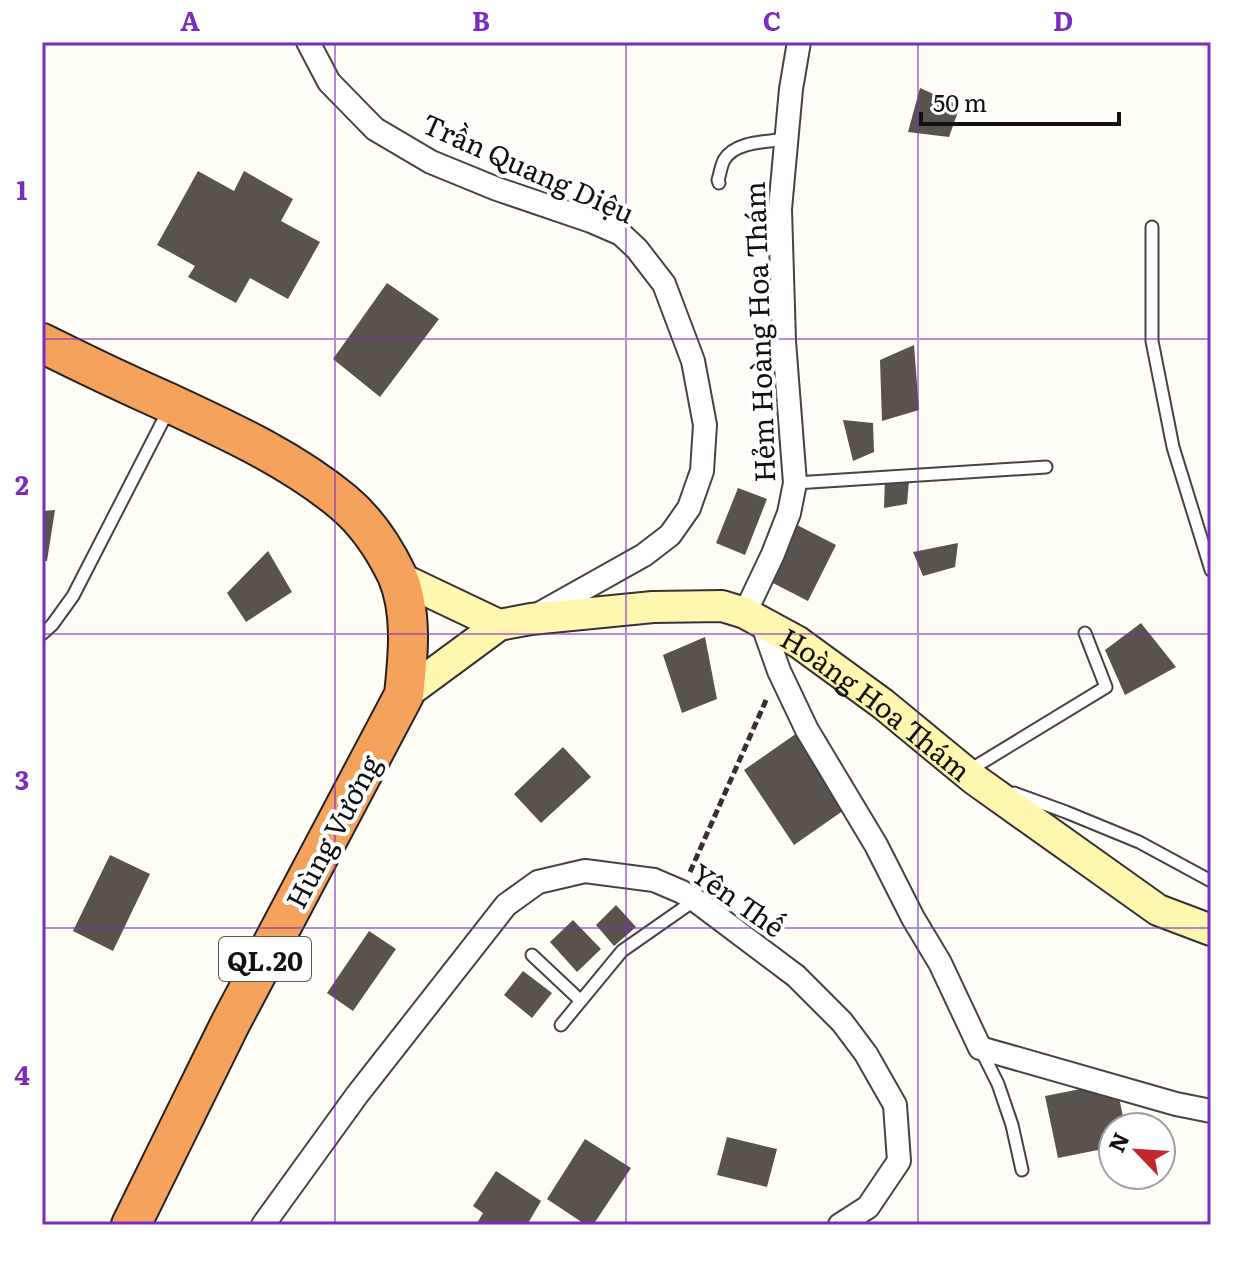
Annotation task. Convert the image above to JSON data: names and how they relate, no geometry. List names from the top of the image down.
{
  "streets": {
    "highway": ["Hùng Vương", "QL.20"],
    "street": [
      "Trần Quang Diệu",
      "Hẻm Hoàng Hoa Thám",
      "Hoàng Hoa Thám",
      "Yên Thế"
    ]
  },
  "crossings": [
    ["Trần Quang Diệu", "Hoàng Hoa Thám"],
    ["Hẻm Hoàng Hoa Thám", "Hoàng Hoa Thám"]
  ],
  "scale_bar": "50 m",
  "north": "top left",
  "grid": {
    "columns": [
      "A",
      "B",
      "C",
      "D"
    ],
    "rows": [
      "1",
      "2",
      "3",
      "4"
    ]
  }
}
